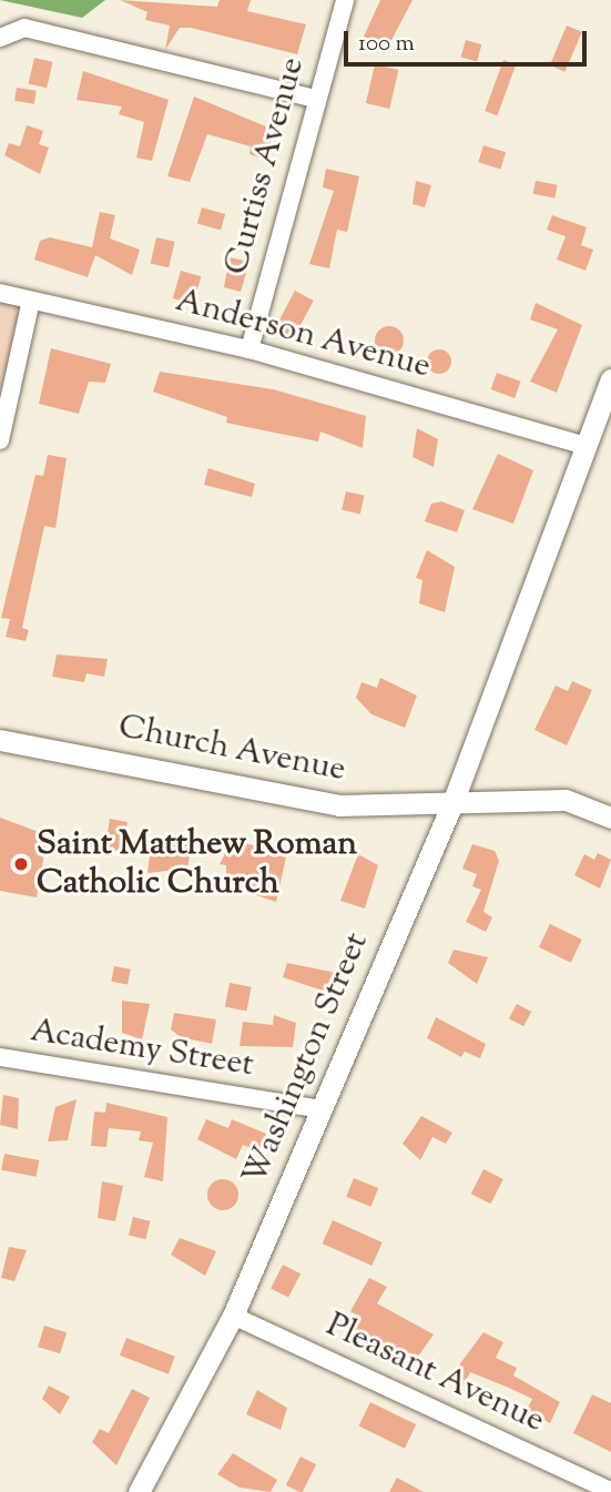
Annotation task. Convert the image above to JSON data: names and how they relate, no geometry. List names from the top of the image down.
{
  "streets": {
    "main road": ["Church Avenue", "Washington Street"],
    "street": [
      "Curtiss Avenue",
      "Anderson Avenue",
      "Academy Street",
      "Pleasant Avenue"
    ]
  },
  "crossings": [
    ["Curtiss Avenue", "Anderson Avenue"],
    ["Anderson Avenue", "Washington Street"],
    ["Church Avenue", "Washington Street"],
    ["Academy Street", "Washington Street"],
    ["Washington Street", "Pleasant Avenue"]
  ],
  "places": ["Saint Matthew Roman Catholic Church"],
  "scale_bar": "100 m"
}
